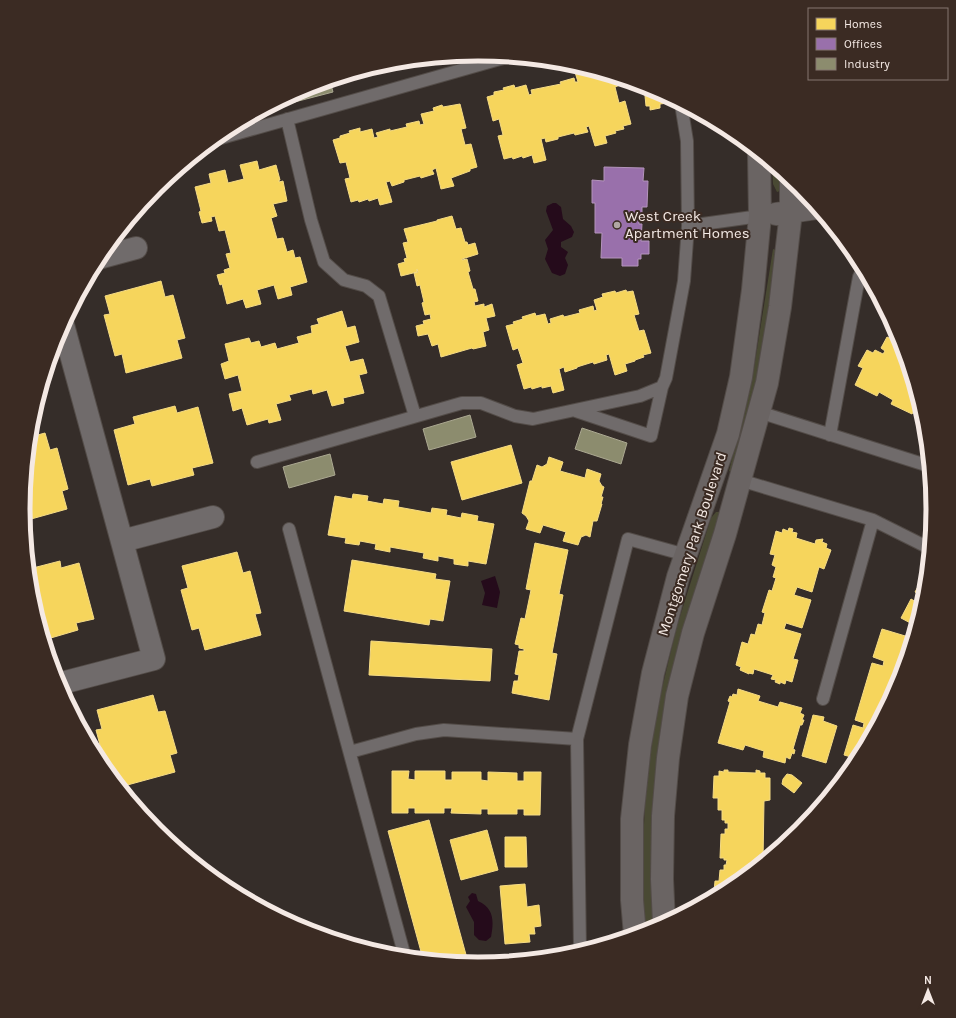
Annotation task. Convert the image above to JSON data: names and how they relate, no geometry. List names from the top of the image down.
{
  "streets": {
    "street": ["Montgomery Park Boulevard"]
  },
  "places": ["West Creek Apartment Homes"],
  "legend": ["Homes", "Offices", "Industry"],
  "north": "top"
}
